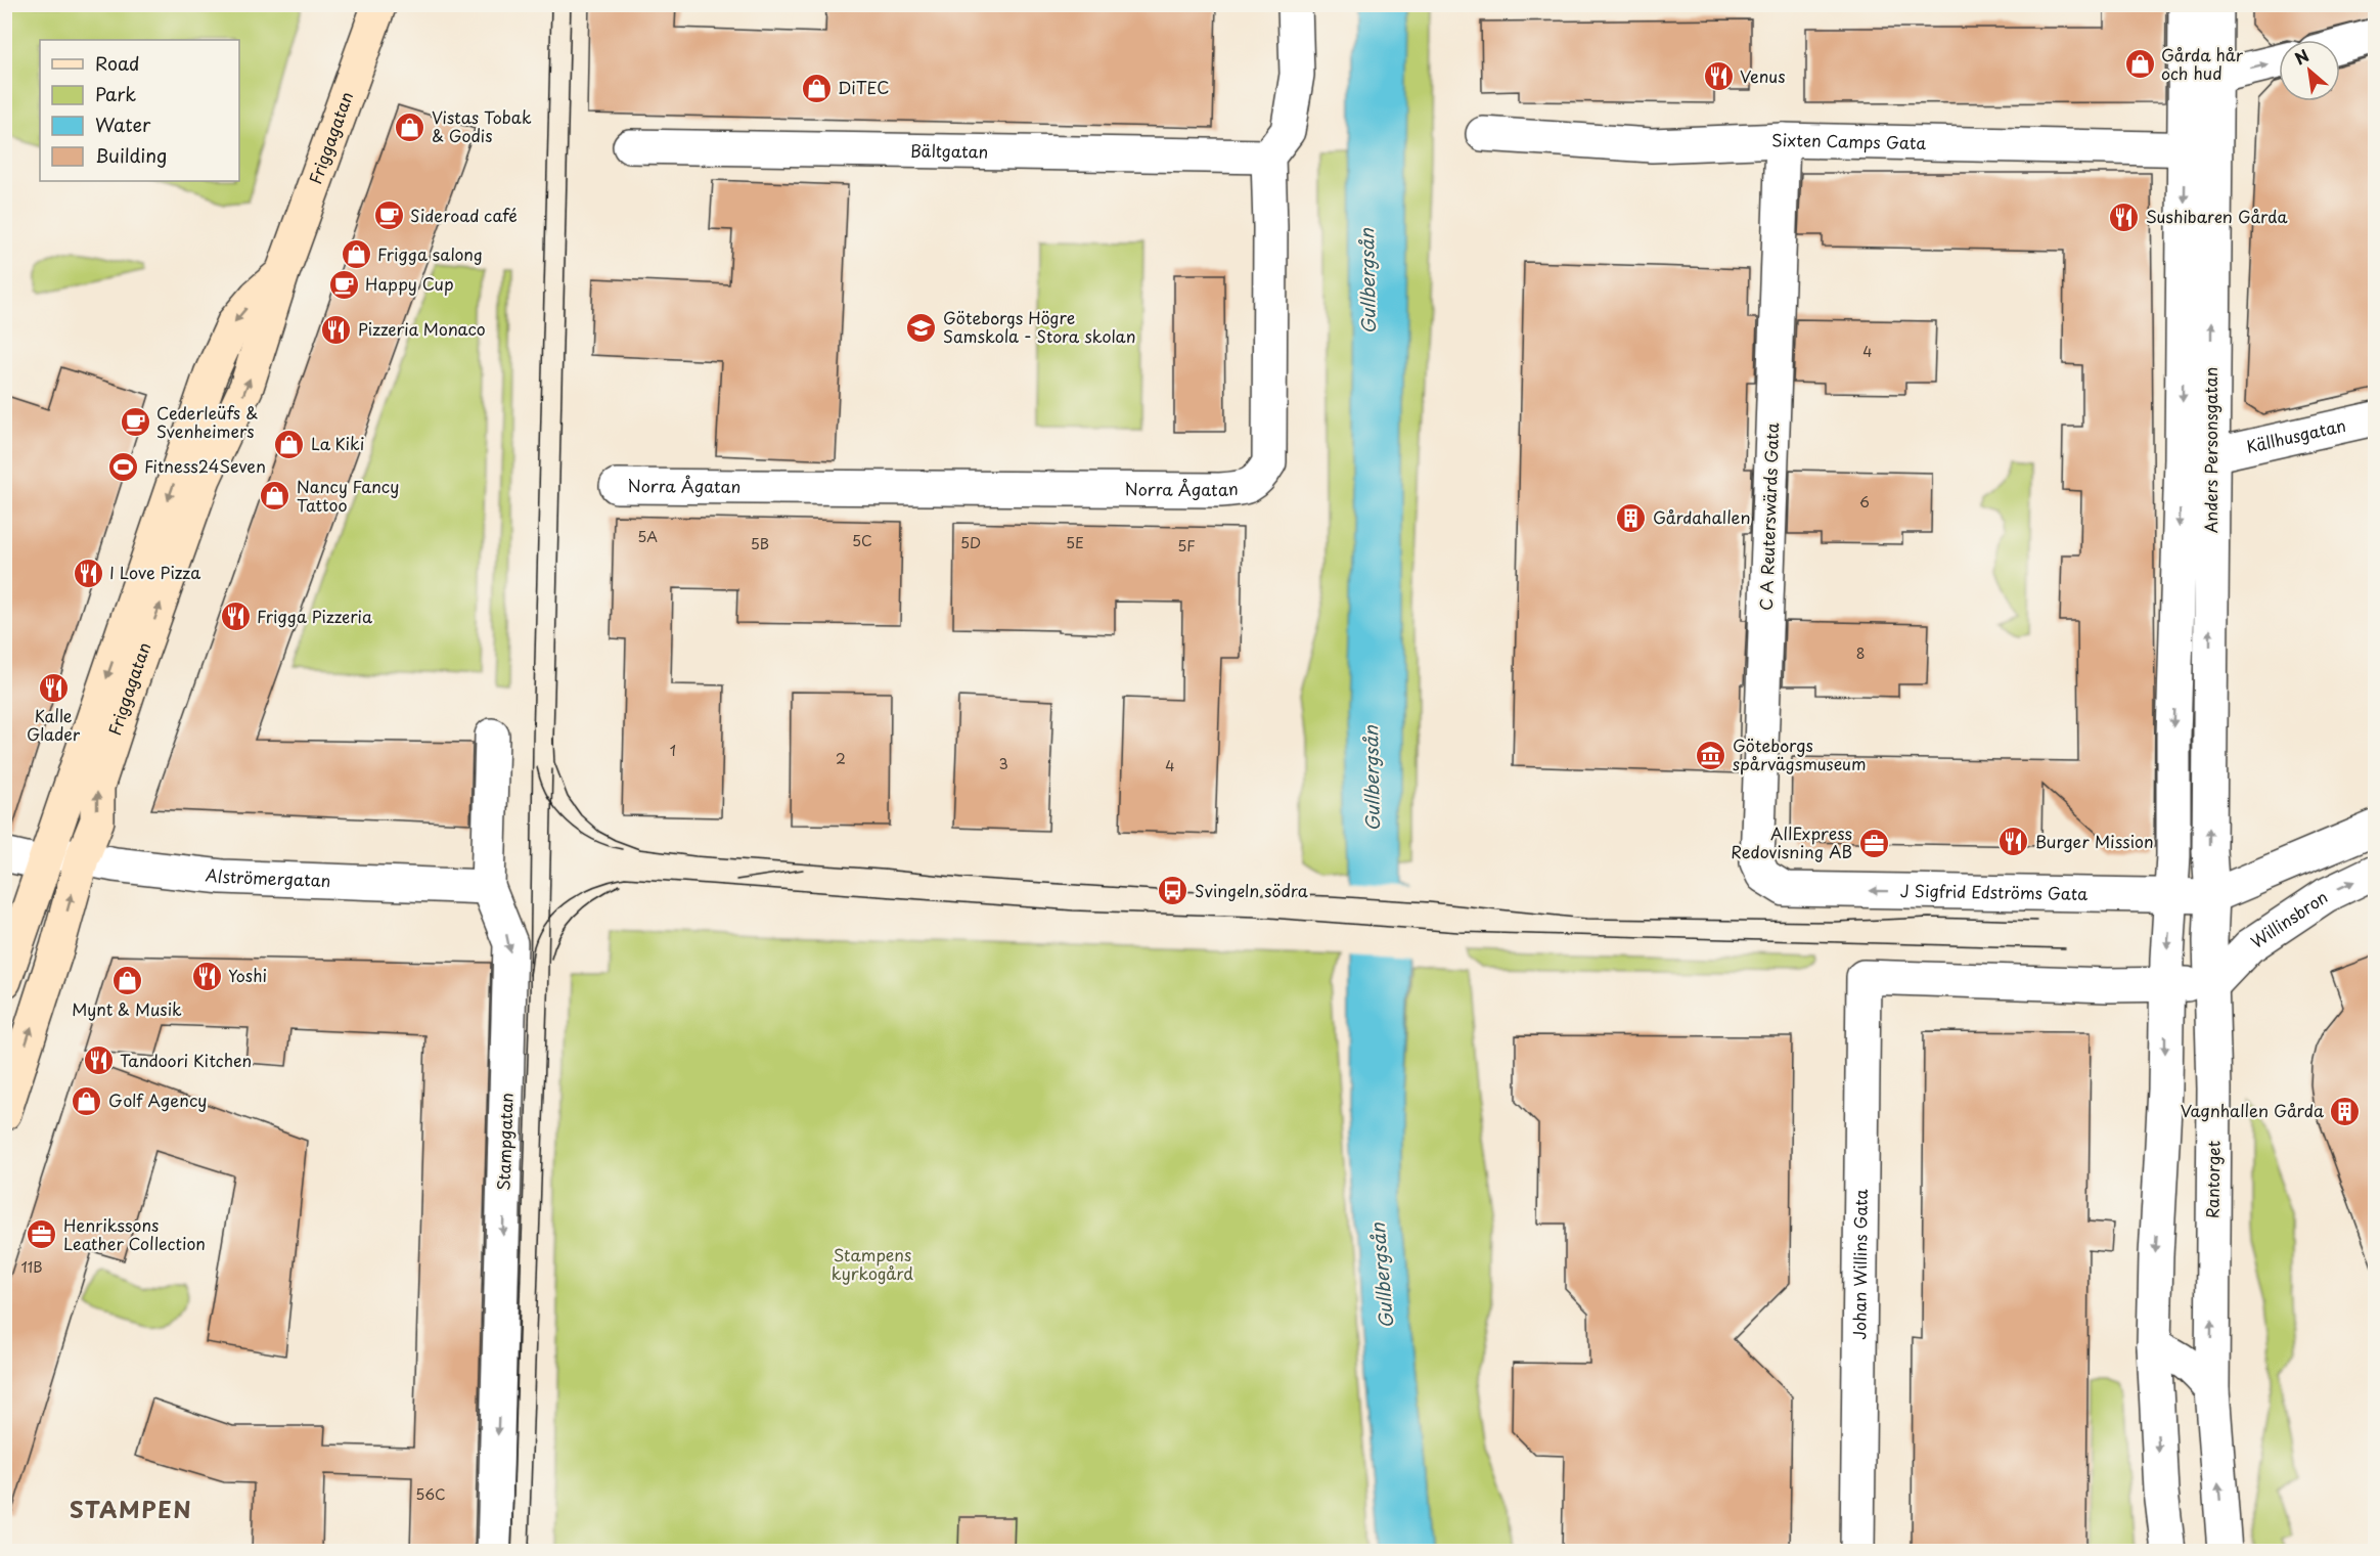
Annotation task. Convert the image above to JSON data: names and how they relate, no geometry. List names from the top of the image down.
{
  "streets": {
    "main road": ["Friggagatan"],
    "street": [
      "Sixten Camps Gata",
      "Bältgatan",
      "Källhusgatan",
      "Anders Personsgatan",
      "Norra Ågatan",
      "C A Reuterswärds Gata",
      "Alströmergatan",
      "J Sigfrid Edströms Gata",
      "Willinsbron",
      "Stampgatan",
      "Rantorget",
      "Johan Willins Gata"
    ]
  },
  "crossings": [
    ["Friggagatan", "Alströmergatan"],
    ["Sixten Camps Gata", "Anders Personsgatan"],
    ["Sixten Camps Gata", "C A Reuterswärds Gata"],
    ["Bältgatan", "Norra Ågatan"],
    ["Källhusgatan", "Anders Personsgatan"],
    ["Anders Personsgatan", "J Sigfrid Edströms Gata"],
    ["Anders Personsgatan", "Rantorget"],
    ["C A Reuterswärds Gata", "J Sigfrid Edströms Gata"],
    ["Alströmergatan", "Stampgatan"],
    ["J Sigfrid Edströms Gata", "Rantorget"],
    ["Willinsbron", "Rantorget"]
  ],
  "one_way": ["J Sigfrid Edströms Gata", "Stampgatan"],
  "districts": ["STAMPEN"],
  "water": ["Gullbergsån"],
  "parks": ["Stampens kyrkogård"],
  "places": {
    "shop": [
      "Gårda hår och hud",
      "DiTEC",
      "Vistas Tobak & Godis",
      "Frigga salong",
      "La Kiki",
      "Nancy Fancy Tattoo",
      "Mynt & Musik",
      "Golf Agency"
    ],
    "restaurant": [
      "Venus",
      "Sushibaren Gårda",
      "Pizzeria Monaco",
      "I Love Pizza",
      "Frigga Pizzeria",
      "Kalle Glader",
      "Burger Mission",
      "Yoshi",
      "Tandoori Kitchen"
    ],
    "cafe": ["Sideroad café", "Happy Cup", "Cederleüfs & Svenheimers"],
    "school or university": ["Göteborgs Högre Samskola - Stora skolan"],
    "sports": ["Fitness24Seven"],
    "building": ["Gårdahallen", "Vagnhallen Gårda"],
    "museum": ["Göteborgs spårvägsmuseum"],
    "office": ["AllExpress Redovisning AB", "Henrikssons Leather Collection"],
    "bus stop": ["Svingeln södra"]
  },
  "house_numbers": [
    "4",
    "6",
    "5A",
    "5C",
    "5D",
    "5E",
    "5B",
    "5F",
    "8",
    "1",
    "2",
    "3",
    "4",
    "11B",
    "56C"
  ],
  "legend": [
    "Road",
    "Park",
    "Water",
    "Building"
  ],
  "north": "top left"
}
